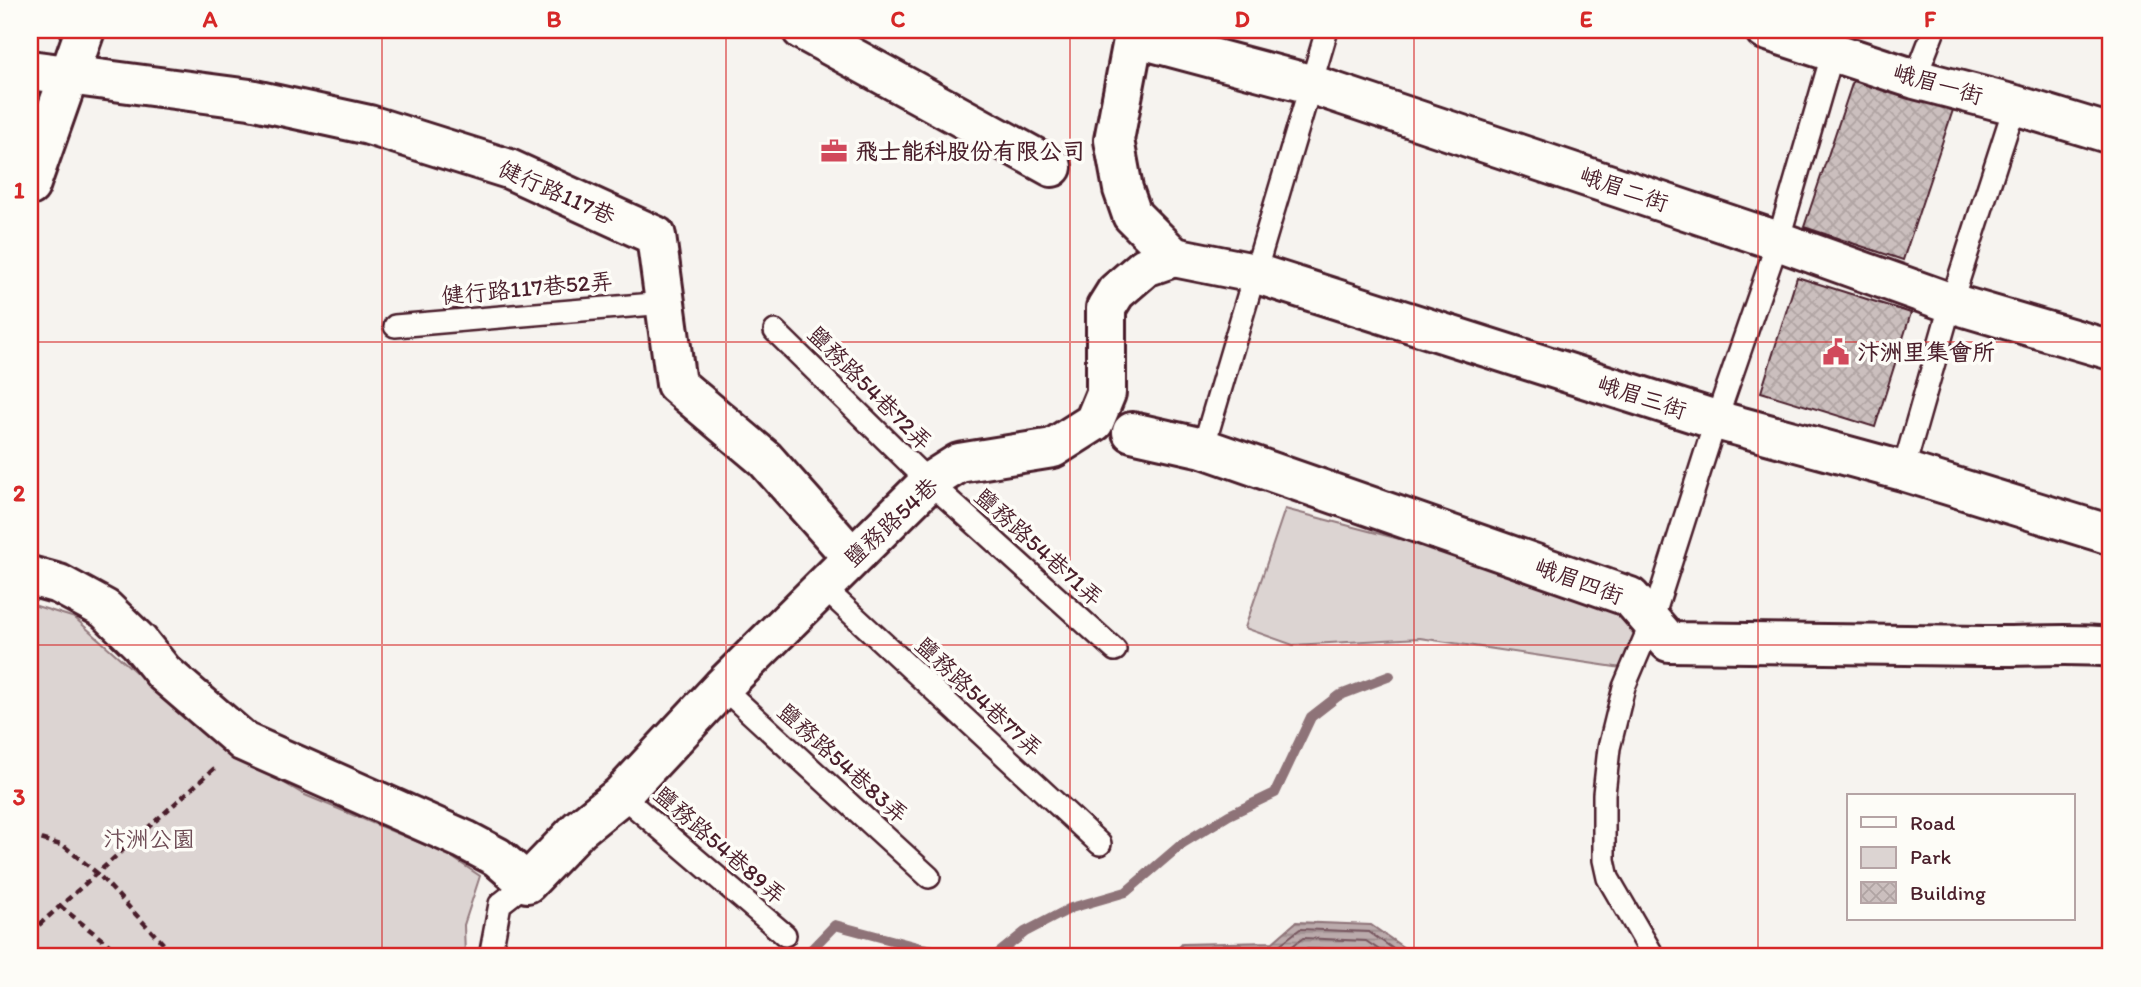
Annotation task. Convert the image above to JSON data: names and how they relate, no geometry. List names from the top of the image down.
{
  "streets": {
    "street": [
      "峨眉一街",
      "峨眉二街",
      "健行路117巷",
      "峨眉三街",
      "鹽務路54巷",
      "峨眉四街"
    ],
    "lane": [
      "健行路117巷52弄",
      "鹽務路54巷72弄",
      "鹽務路54巷71弄",
      "鹽務路54巷77弄",
      "鹽務路54巷83弄",
      "鹽務路54巷89弄"
    ]
  },
  "crossings": [
    ["健行路117巷", "健行路117巷52弄"],
    ["健行路117巷", "鹽務路54巷"],
    ["鹽務路54巷72弄", "鹽務路54巷"],
    ["鹽務路54巷72弄", "鹽務路54巷71弄"],
    ["峨眉三街", "鹽務路54巷"],
    ["鹽務路54巷", "鹽務路54巷71弄"],
    ["鹽務路54巷", "鹽務路54巷77弄"],
    ["鹽務路54巷", "鹽務路54巷83弄"],
    ["鹽務路54巷", "鹽務路54巷89弄"]
  ],
  "parks": ["汴洲公園"],
  "places": {
    "office": ["飛士能科股份有限公司"],
    "public building": ["汴洲里集會所"]
  },
  "legend": ["Road", "Park", "Building"],
  "grid": {
    "columns": [
      "A",
      "B",
      "C",
      "D",
      "E",
      "F"
    ],
    "rows": ["1", "2", "3"]
  }
}
